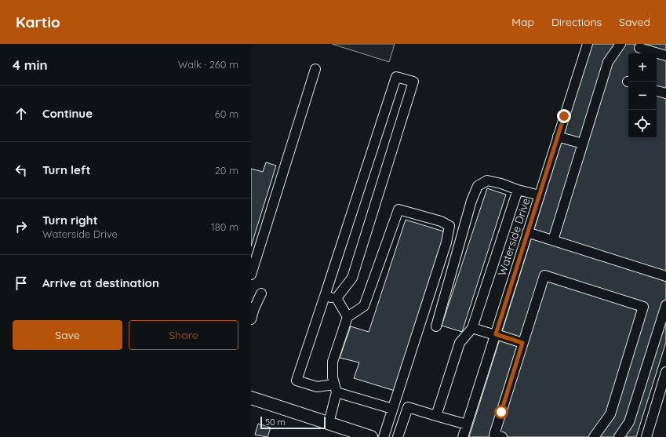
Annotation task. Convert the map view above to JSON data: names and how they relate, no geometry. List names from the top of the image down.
{
  "streets": {
    "street": ["Waterside Drive"]
  },
  "scale_bar": "50 m",
  "page": {
    "header": "Kartio",
    "nav": ["Map", "Directions", "Saved"],
    "heading": ["4 min", "Walk · 260 m"],
    "map_buttons": ["+", "−"],
    "list": [
      ["Continue", "60 m"],
      ["Turn left", "20 m"],
      ["Turn right", "Waterside Drive", "180 m"],
      "Arrive at destination"
    ],
    "buttons": ["Save", "Share"],
    "scale": "50 m"
  }
}
